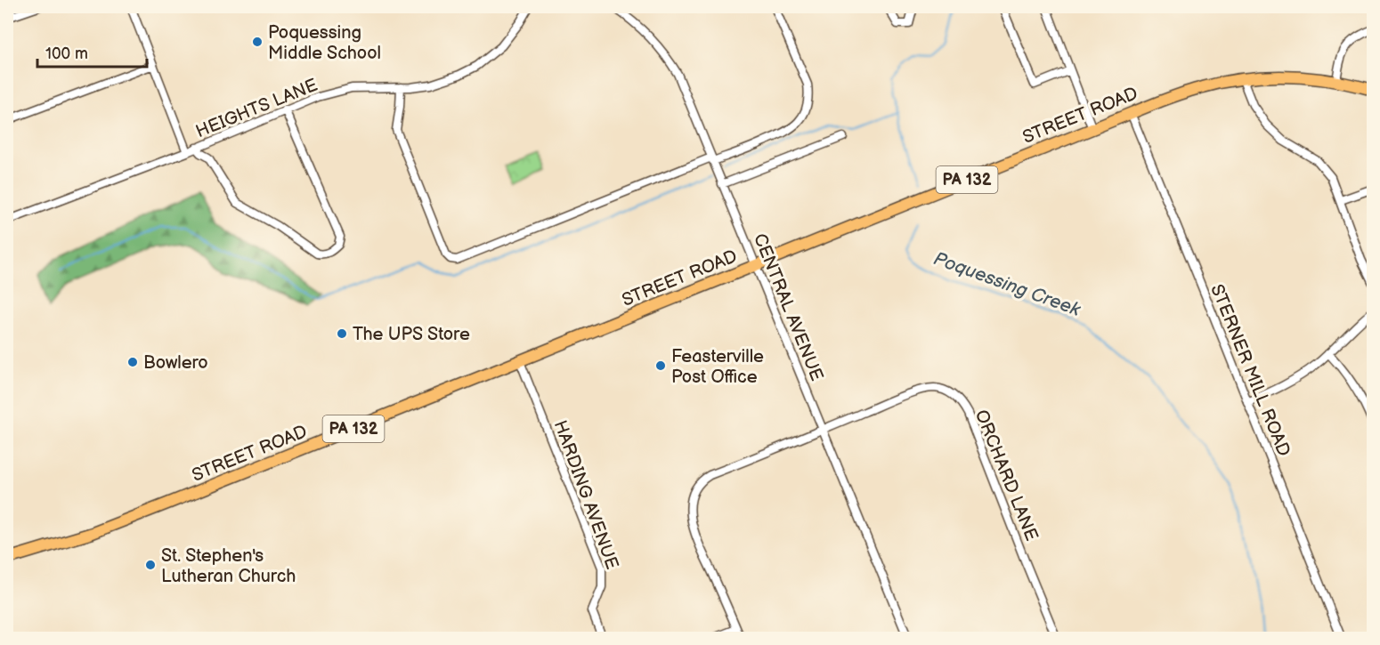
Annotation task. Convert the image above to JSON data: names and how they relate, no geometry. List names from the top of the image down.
{
  "streets": {
    "main road": ["STREET ROAD", "PA 132"],
    "street": [
      "HEIGHTS LANE",
      "CENTRAL AVENUE",
      "STERNER MILL ROAD",
      "ORCHARD LANE",
      "HARDING AVENUE"
    ]
  },
  "crossings": [
    ["STREET ROAD", "CENTRAL AVENUE"],
    ["STREET ROAD", "STERNER MILL ROAD"],
    ["STREET ROAD", "HARDING AVENUE"],
    ["CENTRAL AVENUE", "ORCHARD LANE"]
  ],
  "water": ["Poquessing Creek"],
  "places": [
    "Poquessing Middle School",
    "The UPS Store",
    "Bowlero",
    "Feasterville Post Office",
    "St. Stephen's Lutheran Church"
  ],
  "scale_bar": "100 m"
}
